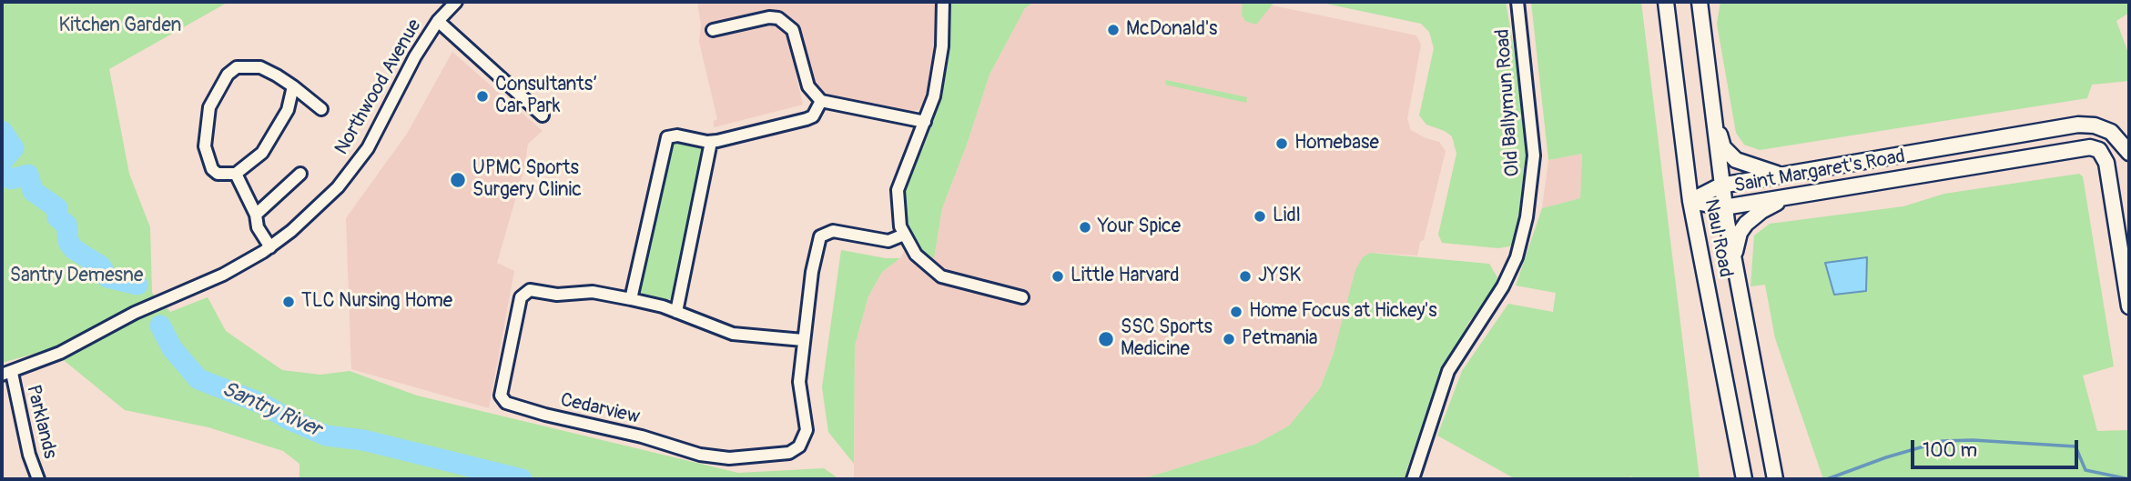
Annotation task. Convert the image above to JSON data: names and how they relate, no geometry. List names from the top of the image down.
{
  "streets": {
    "main road": ["Saint Margaret's Road", "Naul Road"],
    "street": [
      "Northwood Avenue",
      "Old Ballymun Road",
      "Cedarview",
      "Parklands"
    ]
  },
  "crossings": [
    ["Northwood Avenue", "Parklands"],
    ["Saint Margaret's Road", "Naul Road"]
  ],
  "water": ["Santry River"],
  "parks": ["Kitchen Garden", "Santry Demesne"],
  "places": [
    "McDonald's",
    "Consultants’ Car Park",
    "Homebase",
    "UPMC Sports Surgery Clinic",
    "Lidl",
    "Your Spice",
    "Little Harvard",
    "JYSK",
    "TLC Nursing Home",
    "Home Focus at Hickey's",
    "SSC Sports Medicine",
    "Petmania"
  ],
  "scale_bar": "100 m"
}
